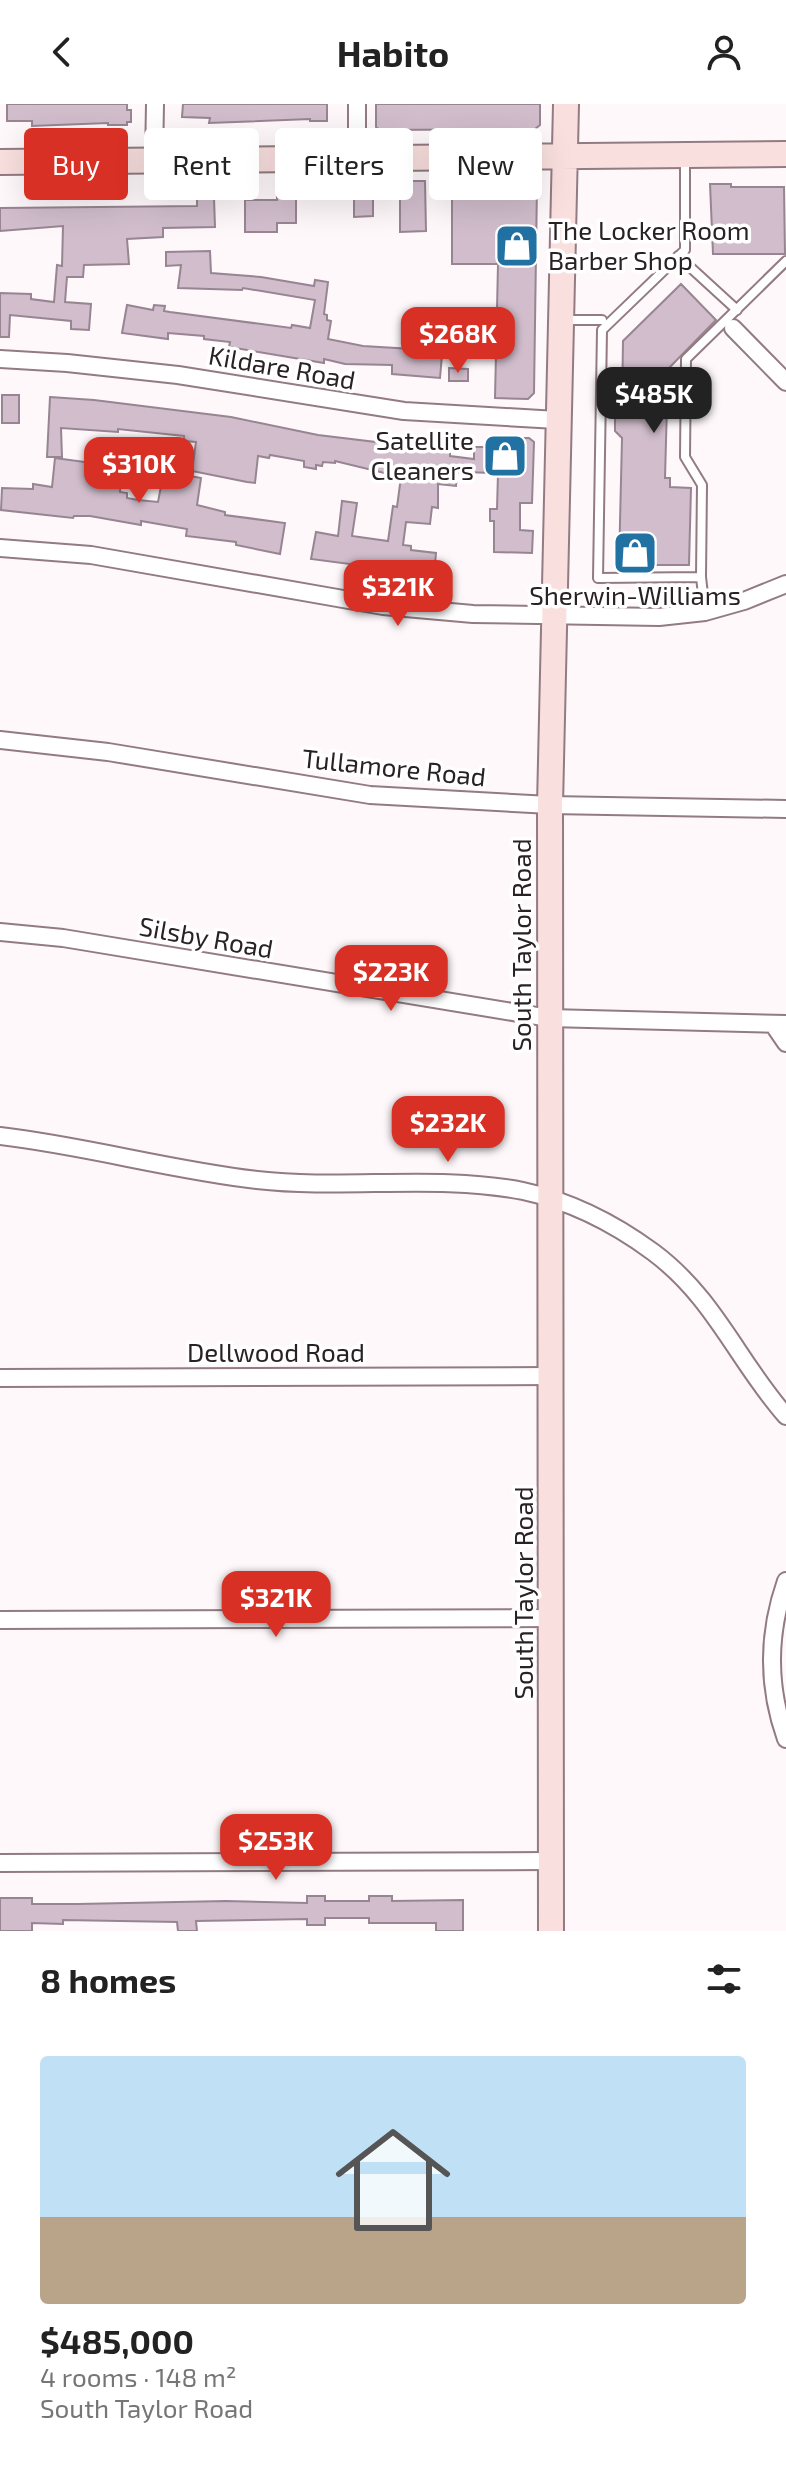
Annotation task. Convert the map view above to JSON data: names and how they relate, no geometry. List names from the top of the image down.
{
  "streets": {
    "main road": ["South Taylor Road"],
    "street": [
      "Kildare Road",
      "Tullamore Road",
      "Silsby Road",
      "Dellwood Road"
    ]
  },
  "crossings": [
    ["Kildare Road", "South Taylor Road"],
    ["Tullamore Road", "South Taylor Road"],
    ["Silsby Road", "South Taylor Road"],
    ["South Taylor Road", "Dellwood Road"]
  ],
  "places": {
    "shop": ["The Locker Room Barber Shop", "Satellite Cleaners", "Sherwin-Williams"]
  },
  "page": {
    "header": "Habito",
    "chip": [
      "Buy",
      "Rent",
      "Filters",
      "New"
    ],
    "price": [
      "$268K",
      "$485K",
      "$310K",
      "$321K",
      "$223K",
      "$232K",
      "$321K",
      "$253K"
    ],
    "heading": "8 homes",
    "list": [
      {
        "name": "$485,000",
        "note": "4 rooms · 148 m² · South Taylor Road"
      }
    ]
  }
}
